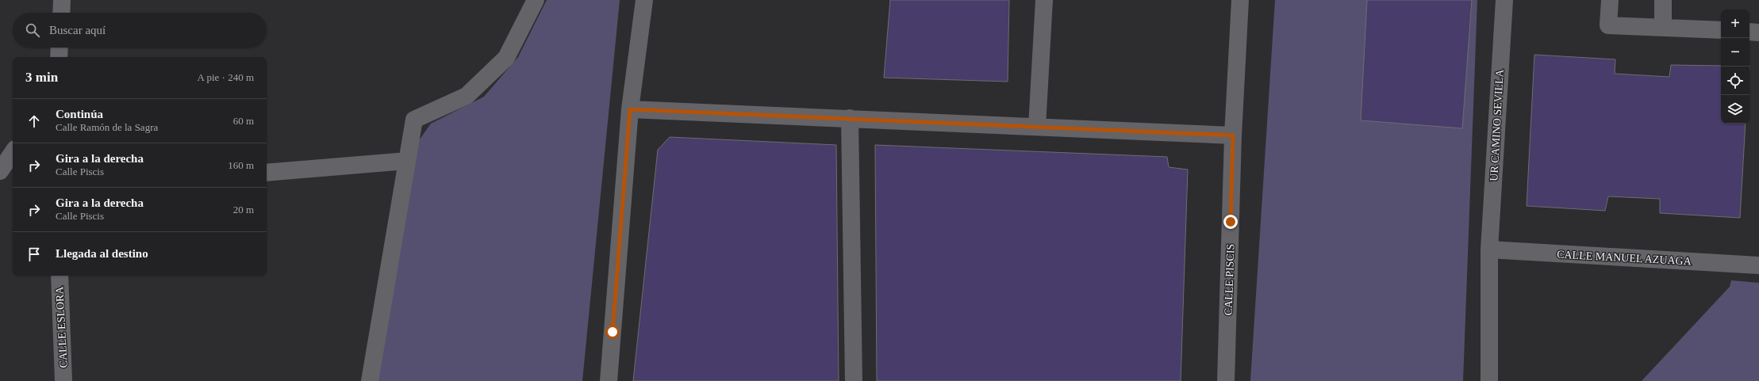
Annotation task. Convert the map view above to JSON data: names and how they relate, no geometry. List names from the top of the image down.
{
  "streets": {
    "street": [
      "UR CAMINO SEVILLA",
      "CALLE MANUEL AZUAGA",
      "CALLE PISCIS",
      "CALLE ESLORA"
    ]
  },
  "crossings": [
    ["UR CAMINO SEVILLA", "CALLE MANUEL AZUAGA"]
  ],
  "page": {
    "map_buttons": ["+", "−"],
    "search": "Buscar aquí",
    "heading": ["3 min", "A pie · 240 m"],
    "list": [
      ["Continúa", "Calle Ramón de la Sagra", "60 m"],
      ["Gira a la derecha", "Calle Piscis", "160 m"],
      ["Gira a la derecha", "Calle Piscis", "20 m"],
      "Llegada al destino"
    ]
  }
}
